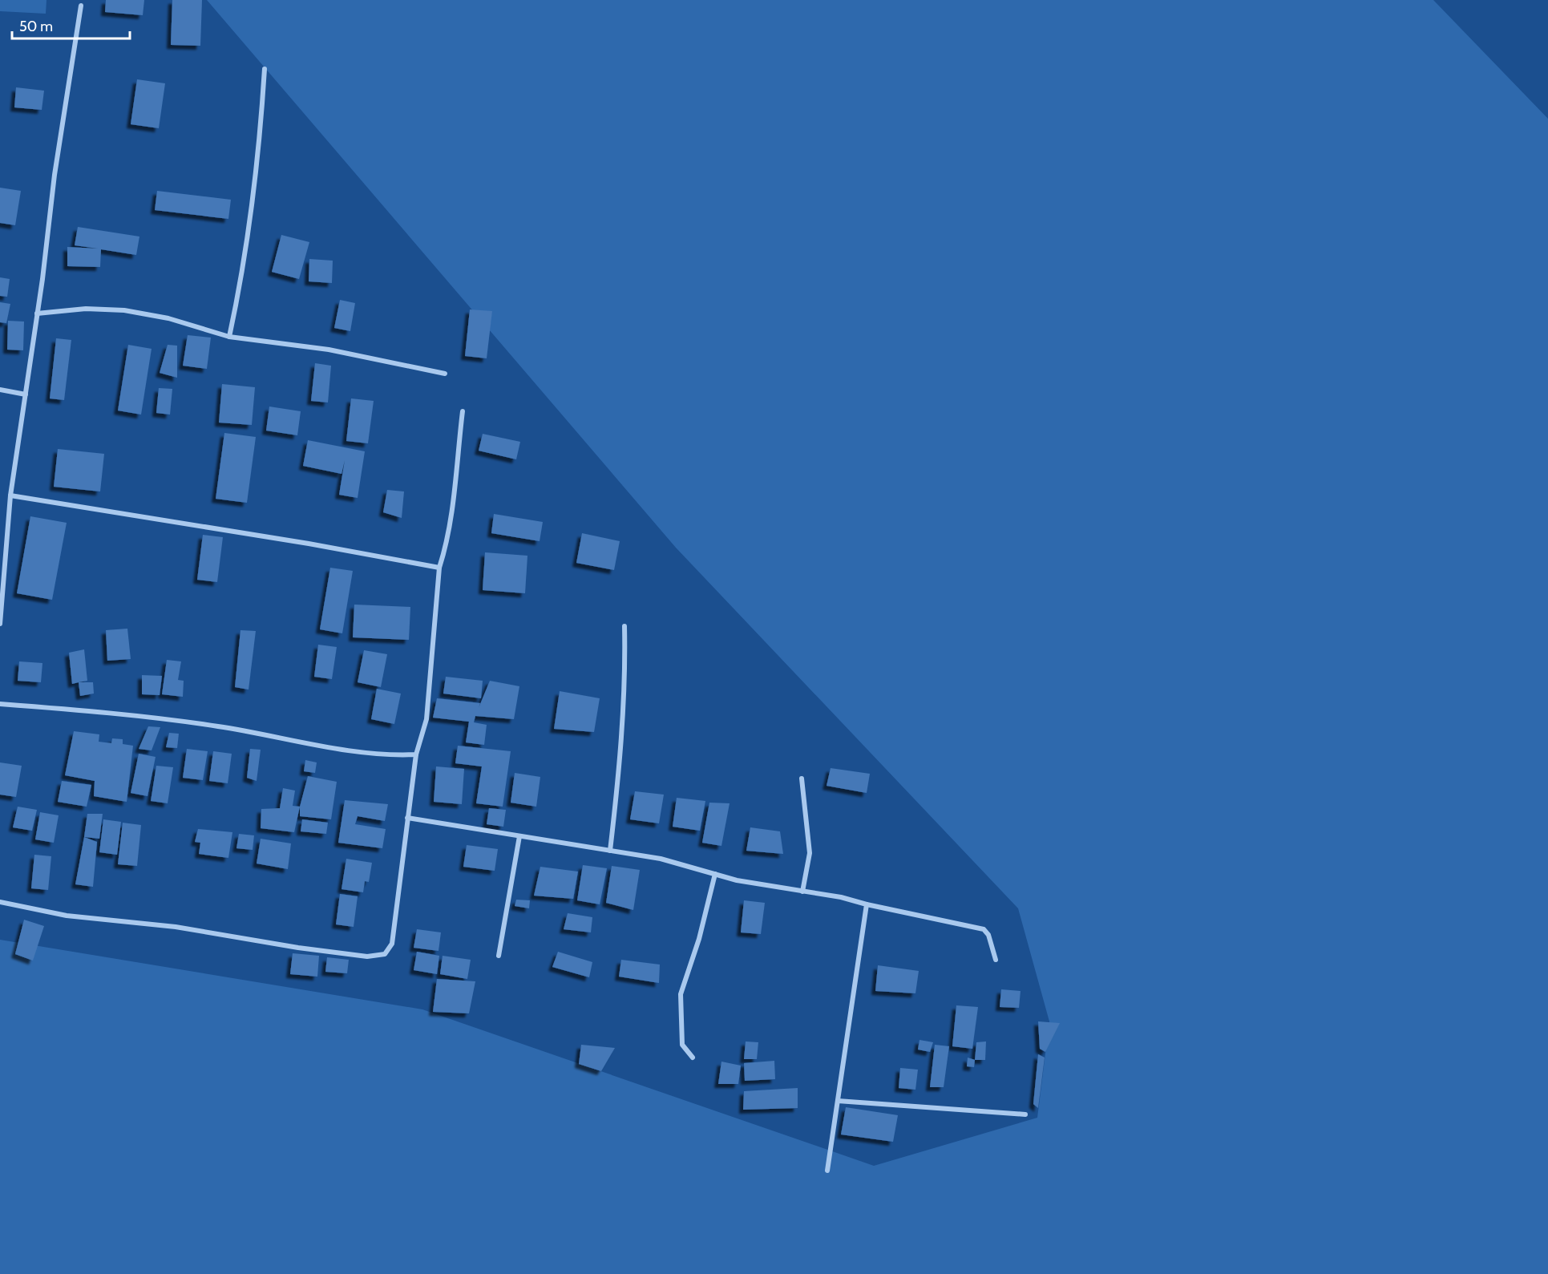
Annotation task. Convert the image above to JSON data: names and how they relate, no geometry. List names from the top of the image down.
{
  "scale_bar": "50 m"
}
